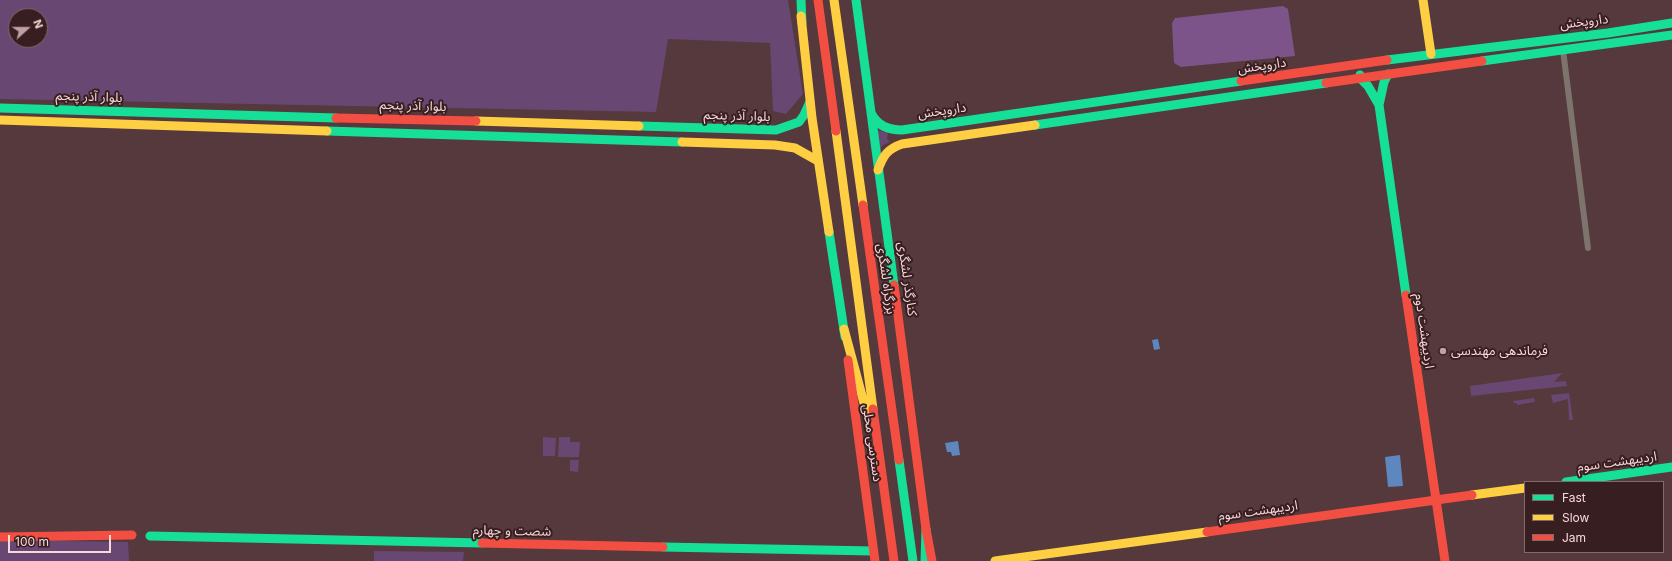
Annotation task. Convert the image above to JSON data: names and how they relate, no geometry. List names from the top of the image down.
{
  "streets": {
    "main road": [
      "داروپخش",
      "بلوار آذر پنجم",
      "بزرگراه لشگری",
      "کنارگذر لشگری",
      "اردیبهشت دوم",
      "دسترسی محلی",
      "اردیبهشت سوم",
      "شصت و چهارم"
    ]
  },
  "crossings": [
    ["داروپخش", "کنارگذر لشگری"],
    ["داروپخش", "اردیبهشت دوم"],
    ["اردیبهشت دوم", "اردیبهشت سوم"],
    ["دسترسی محلی", "شصت و چهارم"]
  ],
  "places": ["فرماندهی مهندسی"],
  "legend": ["Fast", "Slow", "Jam"],
  "scale_bar": "100 m",
  "north": "right"
}
